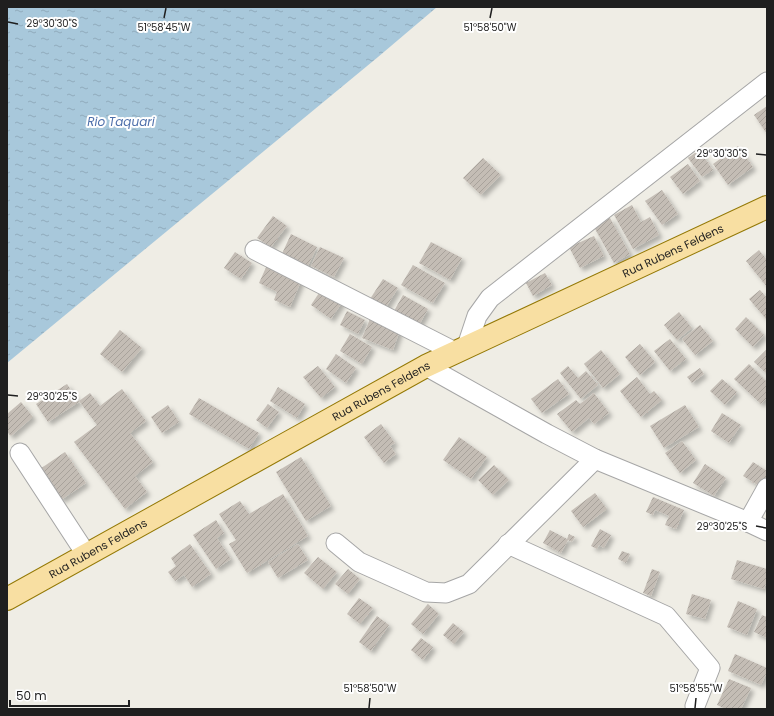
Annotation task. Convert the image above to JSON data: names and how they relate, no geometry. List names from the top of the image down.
{
  "streets": {
    "main road": ["Rua Rubens Feldens"]
  },
  "water": ["Rio Taquari"],
  "scale_bar": "50 m",
  "coordinates": [
    "29°30'30\"S",
    "51°58'45\"W",
    "51°58'50\"W",
    "29°30'25\"S",
    "51°58'55\"W"
  ]
}
